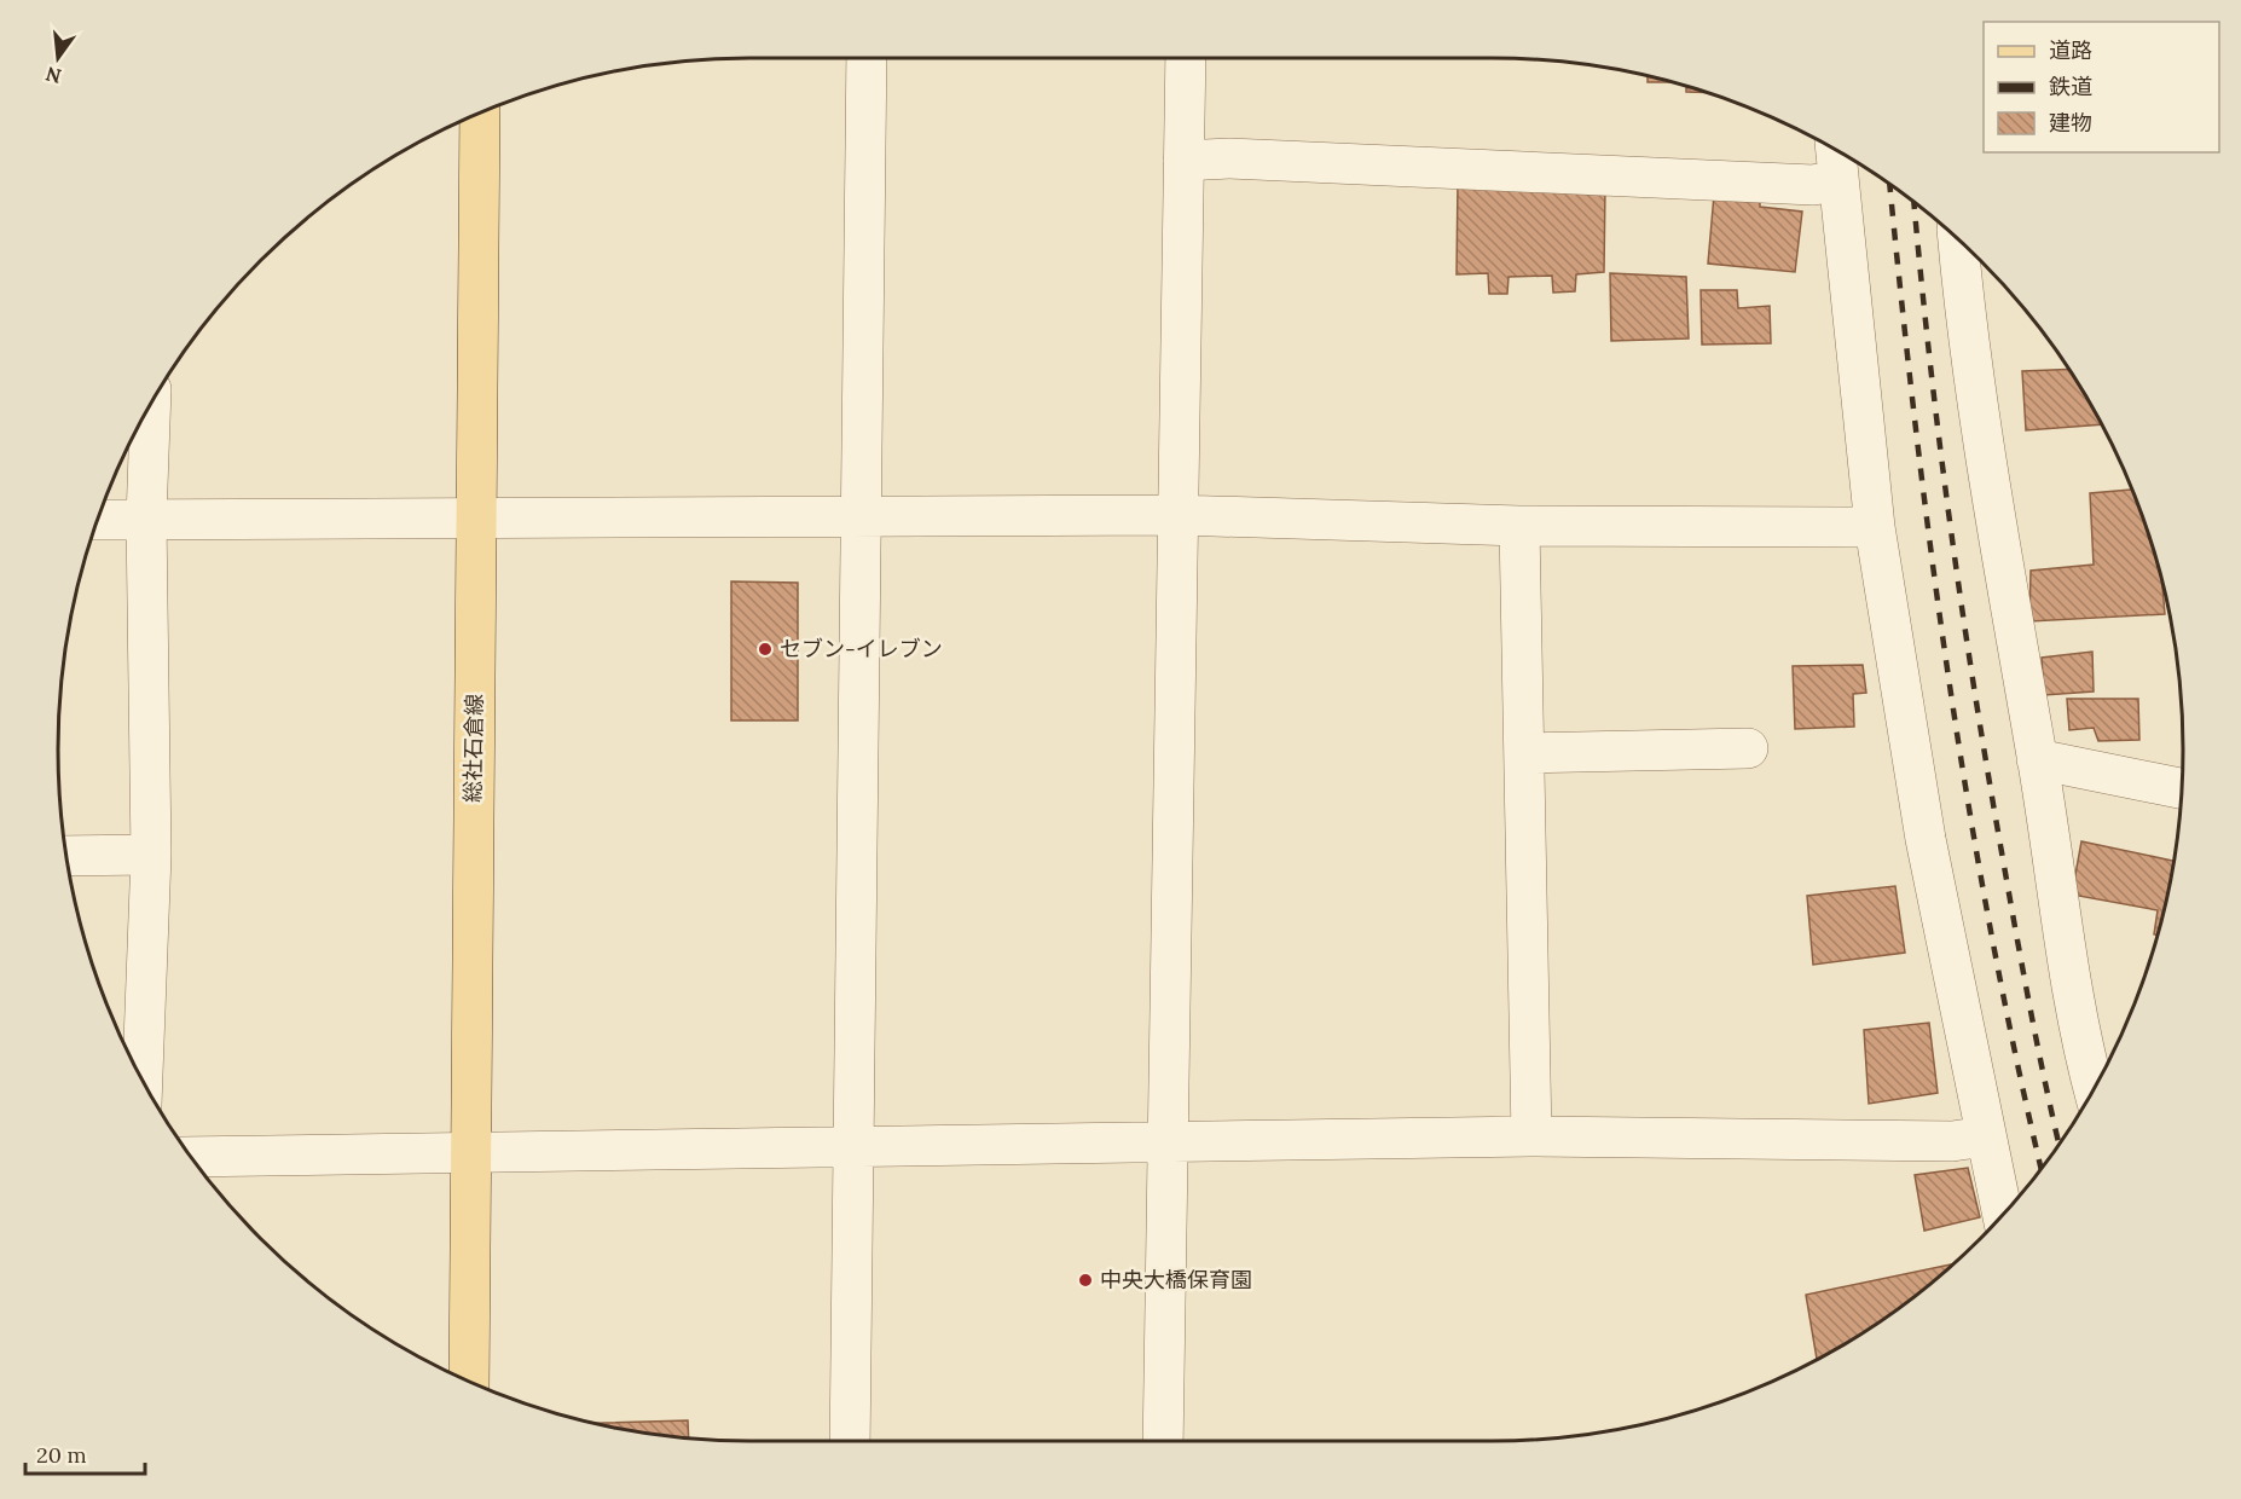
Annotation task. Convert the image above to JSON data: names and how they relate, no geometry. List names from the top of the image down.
{
  "streets": {
    "main road": ["総社石倉線"]
  },
  "places": ["セブン-イレブン", "中央大橋保育園"],
  "legend": ["道路", "鉄道", "建物"],
  "scale_bar": "20 m",
  "north": "bottom"
}
